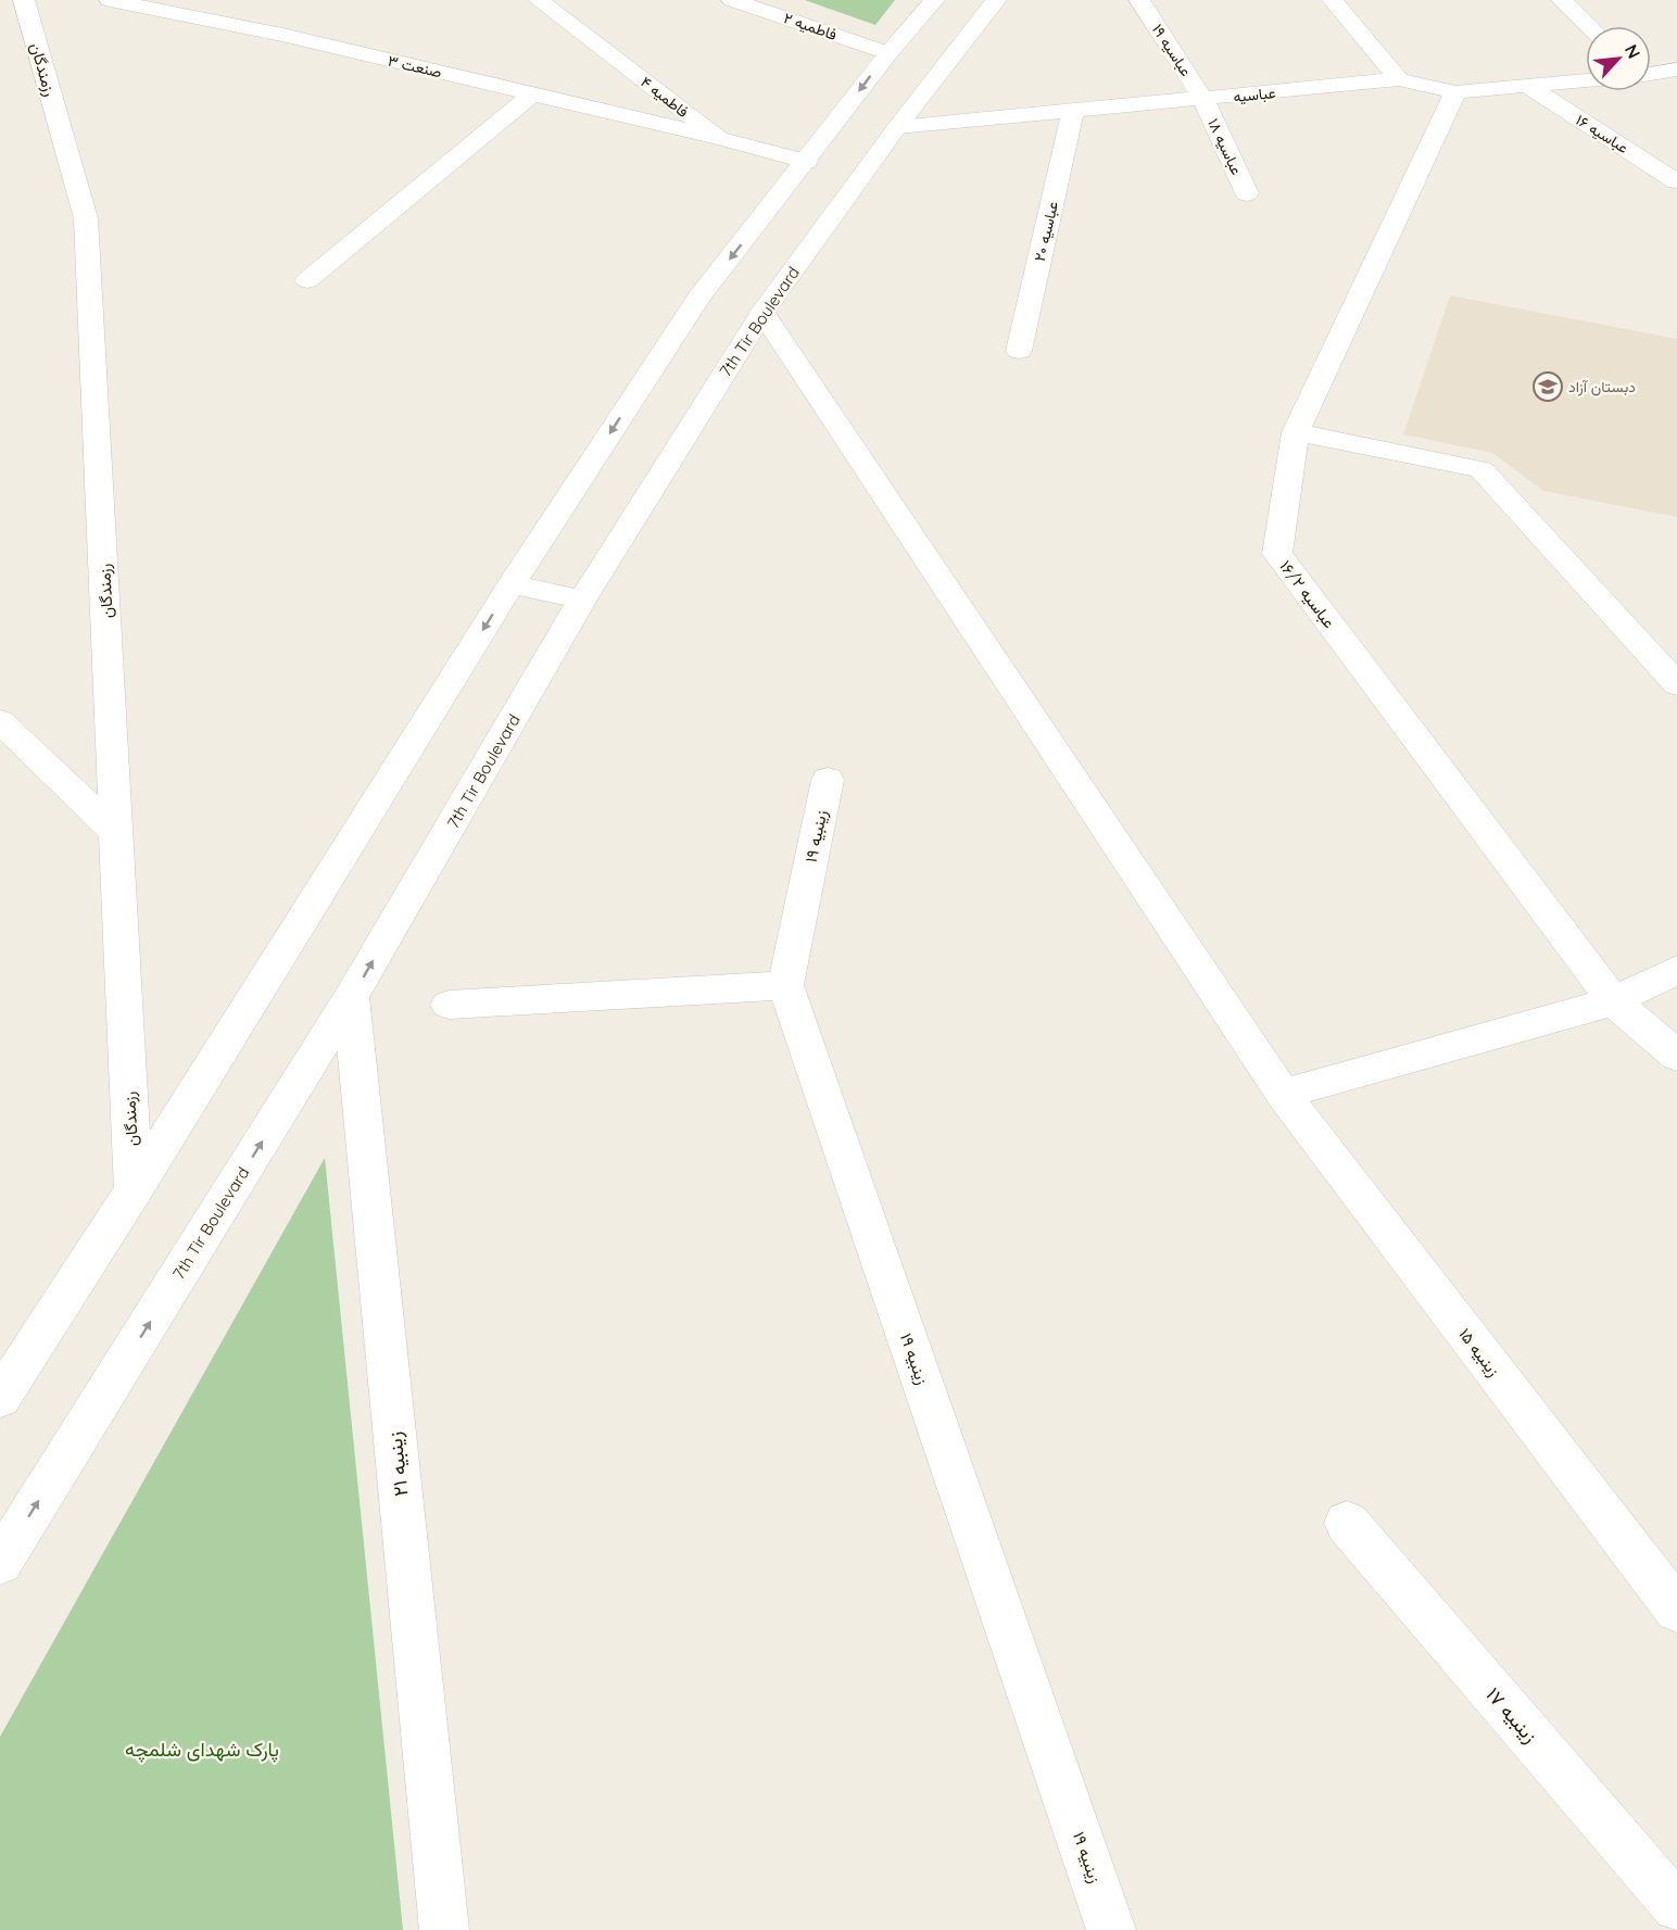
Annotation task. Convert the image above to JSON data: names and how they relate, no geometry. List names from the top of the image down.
{
  "streets": {
    "street": [
      "فاطمیه ۲",
      "عباسیه ۱۹",
      "صنعت ۳",
      "رزمندگان",
      "عباسیه",
      "فاطمیه ۴",
      "عباسیه ۱۶",
      "عباسیه ۱۸",
      "عباسیه ۲۰",
      "7th Tir Boulevard",
      "عباسیه ۱۶/۲",
      "زینبیه ۱۹",
      "زینبیه ۱۵",
      "زینبیه ۲۱",
      "زینبیه ۱۷"
    ]
  },
  "crossings": [
    ["فاطمیه ۲", "7th Tir Boulevard"],
    ["عباسیه ۱۹", "عباسیه"],
    ["عباسیه ۱۹", "عباسیه ۱۸"],
    ["صنعت ۳", "فاطمیه ۴"],
    ["رزمندگان", "7th Tir Boulevard"],
    ["عباسیه", "عباسیه ۱۶"],
    ["عباسیه", "عباسیه ۱۸"],
    ["عباسیه", "عباسیه ۲۰"],
    ["عباسیه", "7th Tir Boulevard"],
    ["عباسیه", "عباسیه ۱۶/۲"],
    ["فاطمیه ۴", "7th Tir Boulevard"],
    ["7th Tir Boulevard", "زینبیه ۱۵"],
    ["7th Tir Boulevard", "زینبیه ۲۱"]
  ],
  "parks": ["پارک شهدای شلمچه"],
  "places": {
    "school or university": ["دبستان آزاد"]
  },
  "north": "top right"
}
